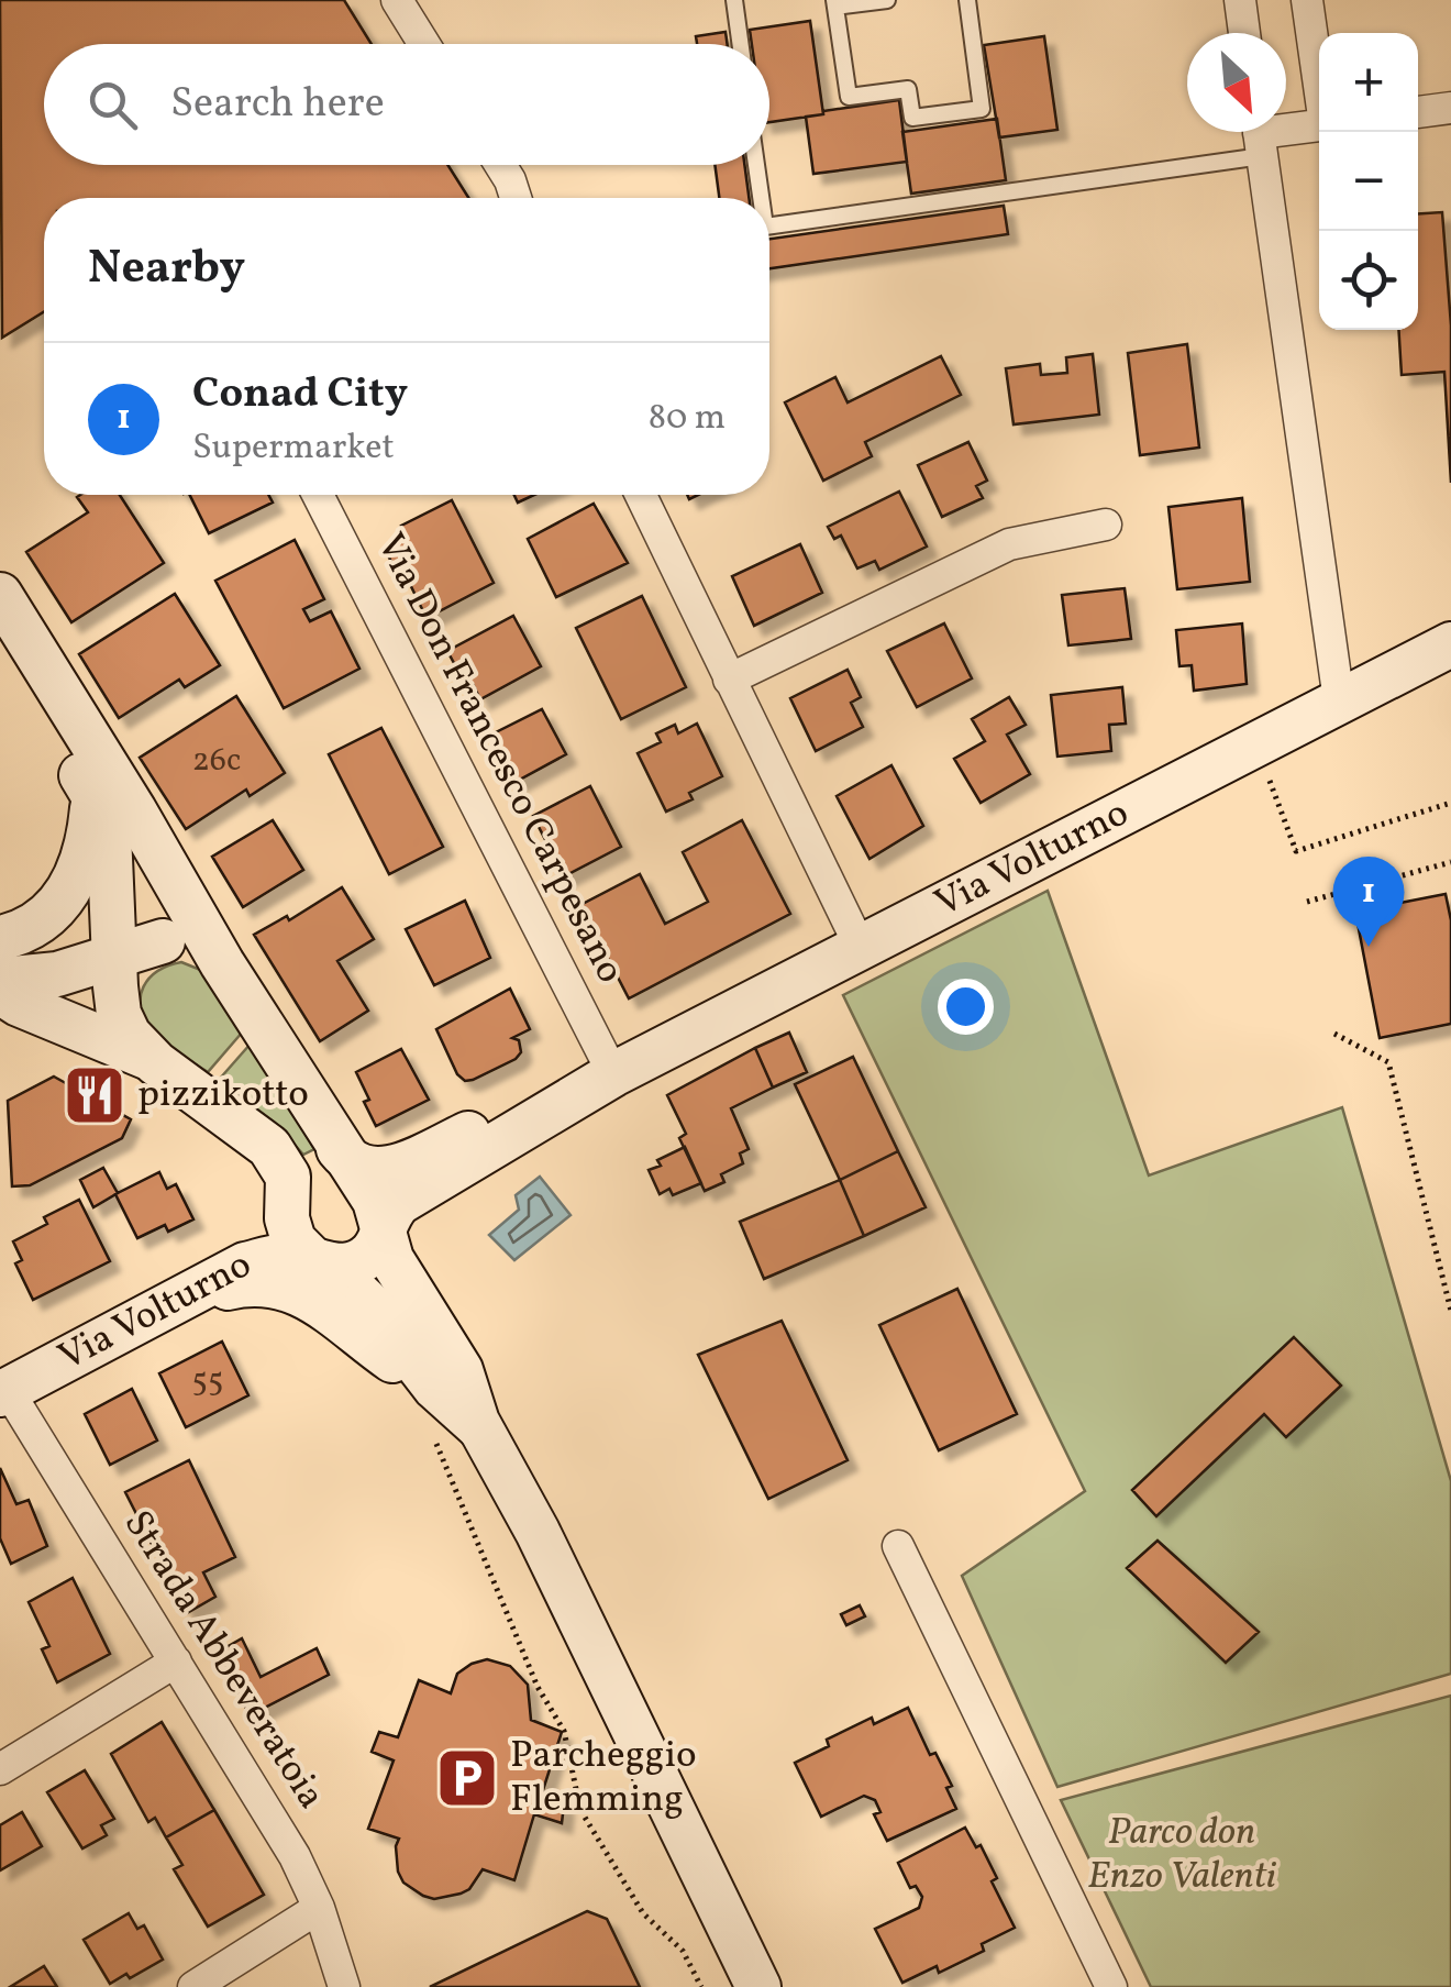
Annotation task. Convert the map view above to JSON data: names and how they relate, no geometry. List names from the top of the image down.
{
  "streets": {
    "main road": ["Via Volturno"],
    "street": ["Via Don Francesco Carpesano", "Strada Abbeveratoia"]
  },
  "crossings": [
    ["Via Don Francesco Carpesano", "Via Volturno"],
    ["Via Volturno", "Strada Abbeveratoia"]
  ],
  "parks": ["Parco don Enzo Valenti"],
  "places": {
    "restaurant": ["pizzikotto"],
    "parking": ["Parcheggio Flemming"]
  },
  "house_numbers": ["26c", "55"],
  "north": "bottom right",
  "page": {
    "map_buttons": ["+", "−"],
    "search": "Search here",
    "heading": "Nearby",
    "list": [
      {
        "mark": "1",
        "name": "Conad City",
        "note": "Supermarket",
        "value": "80 m"
      }
    ],
    "pins": "1"
  }
}
